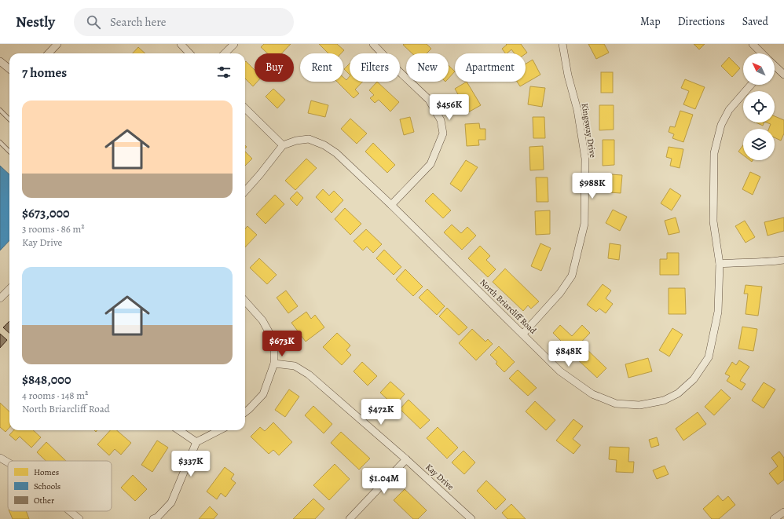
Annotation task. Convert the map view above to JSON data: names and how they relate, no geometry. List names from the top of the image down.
{
  "streets": {
    "street": ["Kingsway Drive", "North Briarcliff Road", "Kay Drive"]
  },
  "crossings": [
    ["Kingsway Drive", "North Briarcliff Road"]
  ],
  "legend": ["Homes", "Schools", "Other"],
  "north": "top left",
  "page": {
    "header": "Nestly",
    "search": "Search here",
    "nav": ["Map", "Directions", "Saved"],
    "chip": [
      "Buy",
      "Rent",
      "Filters",
      "New",
      "Apartment"
    ],
    "heading": "7 homes",
    "list": [
      {
        "name": "$673,000",
        "note": "3 rooms · 86 m² · Kay Drive"
      },
      {
        "name": "$848,000",
        "note": "4 rooms · 148 m² · North Briarcliff Road"
      }
    ],
    "price": [
      "$456K",
      "$988K",
      "$673K",
      "$848K",
      "$472K",
      "$337K",
      "$1.04M"
    ]
  }
}
